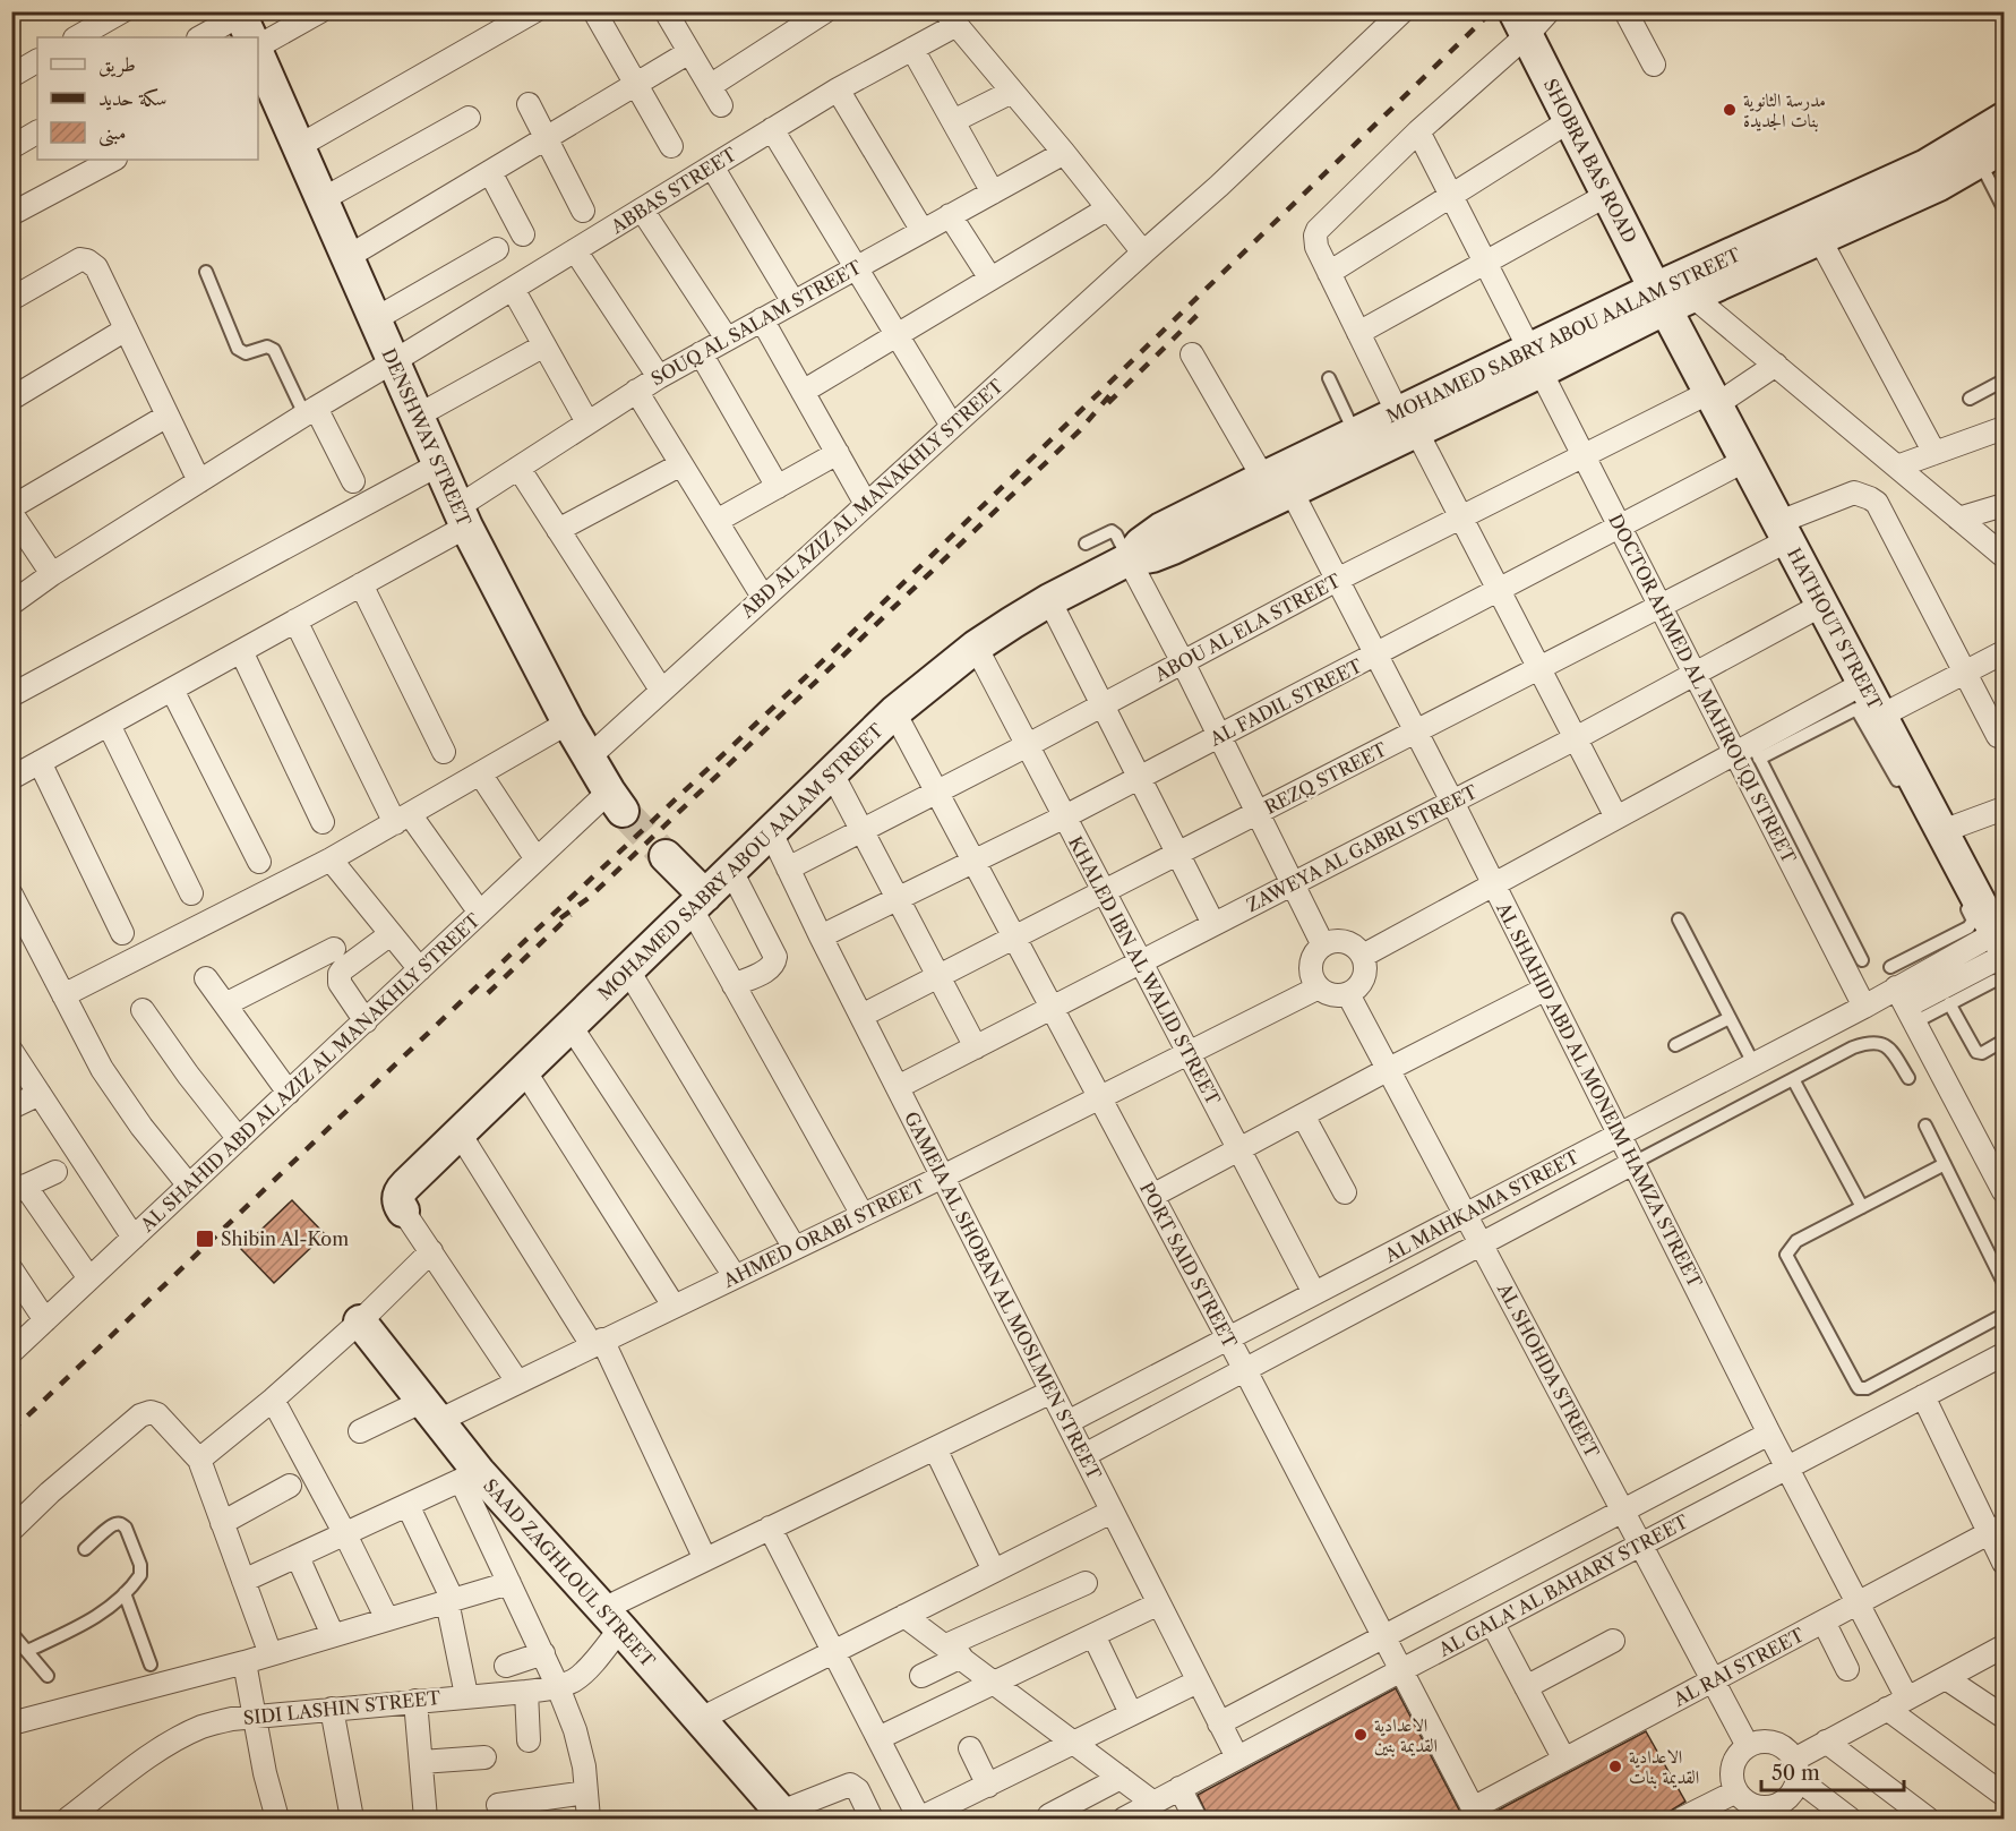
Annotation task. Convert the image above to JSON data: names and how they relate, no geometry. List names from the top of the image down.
{
  "streets": {
    "street": [
      "SHOBRA BAS ROAD",
      "ABBAS STREET",
      "SOUQ AL SALAM STREET",
      "MOHAMED SABRY ABOU AALAM STREET",
      "DENSHWAY STREET",
      "ABD AL AZIZ AL MANAKHLY STREET",
      "ABOU AL ELA STREET",
      "HATHOUT STREET",
      "DOCTOR AHMED AL MAHROUQI STREET",
      "AL FADIL STREET",
      "REZQ STREET",
      "ZAWEYA AL GABRI STREET",
      "KHALED IBN AL WALID STREET",
      "AL SHAHID ABD AL AZIZ AL MANAKHLY STREET",
      "AL SHAHID ABD AL MONEIM HAMZA STREET",
      "AL MAHKAMA STREET",
      "AHMED ORABI STREET",
      "PORT SAID STREET",
      "GAMEIA AL SHOBAN AL MOSLMEN STREET",
      "AL SHOHDA STREET",
      "SAAD ZAGHLOUL STREET",
      "AL GALA' AL BAHARY STREET",
      "AL RAI STREET",
      "SIDI LASHIN STREET"
    ]
  },
  "crossings": [
    ["SHOBRA BAS ROAD", "MOHAMED SABRY ABOU AALAM STREET"],
    ["SHOBRA BAS ROAD", "HATHOUT STREET"],
    ["ABBAS STREET", "DENSHWAY STREET"],
    ["SOUQ AL SALAM STREET", "DENSHWAY STREET"],
    ["MOHAMED SABRY ABOU AALAM STREET", "HATHOUT STREET"],
    ["MOHAMED SABRY ABOU AALAM STREET", "DOCTOR AHMED AL MAHROUQI STREET"],
    ["MOHAMED SABRY ABOU AALAM STREET", "KHALED IBN AL WALID STREET"],
    ["MOHAMED SABRY ABOU AALAM STREET", "AL SHAHID ABD AL MONEIM HAMZA STREET"],
    ["MOHAMED SABRY ABOU AALAM STREET", "PORT SAID STREET"],
    ["MOHAMED SABRY ABOU AALAM STREET", "GAMEIA AL SHOBAN AL MOSLMEN STREET"],
    ["DENSHWAY STREET", "ABD AL AZIZ AL MANAKHLY STREET"],
    ["DENSHWAY STREET", "AL SHAHID ABD AL AZIZ AL MANAKHLY STREET"],
    ["ABOU AL ELA STREET", "HATHOUT STREET"],
    ["ABOU AL ELA STREET", "DOCTOR AHMED AL MAHROUQI STREET"],
    ["ABOU AL ELA STREET", "KHALED IBN AL WALID STREET"],
    ["ABOU AL ELA STREET", "AL SHAHID ABD AL MONEIM HAMZA STREET"],
    ["ABOU AL ELA STREET", "PORT SAID STREET"],
    ["ABOU AL ELA STREET", "GAMEIA AL SHOBAN AL MOSLMEN STREET"],
    ["HATHOUT STREET", "AL FADIL STREET"],
    ["HATHOUT STREET", "REZQ STREET"],
    ["HATHOUT STREET", "ZAWEYA AL GABRI STREET"],
    ["HATHOUT STREET", "AL MAHKAMA STREET"],
    ["DOCTOR AHMED AL MAHROUQI STREET", "AL FADIL STREET"],
    ["DOCTOR AHMED AL MAHROUQI STREET", "REZQ STREET"],
    ["DOCTOR AHMED AL MAHROUQI STREET", "ZAWEYA AL GABRI STREET"],
    ["DOCTOR AHMED AL MAHROUQI STREET", "AL MAHKAMA STREET"],
    ["AL FADIL STREET", "KHALED IBN AL WALID STREET"],
    ["AL FADIL STREET", "AL SHAHID ABD AL MONEIM HAMZA STREET"],
    ["AL FADIL STREET", "PORT SAID STREET"],
    ["AL FADIL STREET", "GAMEIA AL SHOBAN AL MOSLMEN STREET"],
    ["REZQ STREET", "KHALED IBN AL WALID STREET"],
    ["REZQ STREET", "AL SHAHID ABD AL MONEIM HAMZA STREET"],
    ["REZQ STREET", "PORT SAID STREET"],
    ["REZQ STREET", "GAMEIA AL SHOBAN AL MOSLMEN STREET"],
    ["ZAWEYA AL GABRI STREET", "KHALED IBN AL WALID STREET"],
    ["ZAWEYA AL GABRI STREET", "AL SHAHID ABD AL MONEIM HAMZA STREET"],
    ["ZAWEYA AL GABRI STREET", "PORT SAID STREET"],
    ["ZAWEYA AL GABRI STREET", "GAMEIA AL SHOBAN AL MOSLMEN STREET"],
    ["KHALED IBN AL WALID STREET", "AL MAHKAMA STREET"],
    ["KHALED IBN AL WALID STREET", "AHMED ORABI STREET"],
    ["AL SHAHID ABD AL MONEIM HAMZA STREET", "AL MAHKAMA STREET"],
    ["AL SHAHID ABD AL MONEIM HAMZA STREET", "AL GALA' AL BAHARY STREET"],
    ["AL SHAHID ABD AL MONEIM HAMZA STREET", "AL RAI STREET"],
    ["AL MAHKAMA STREET", "PORT SAID STREET"],
    ["AL MAHKAMA STREET", "GAMEIA AL SHOBAN AL MOSLMEN STREET"],
    ["AL MAHKAMA STREET", "AL SHOHDA STREET"],
    ["AHMED ORABI STREET", "PORT SAID STREET"],
    ["AHMED ORABI STREET", "GAMEIA AL SHOBAN AL MOSLMEN STREET"],
    ["AHMED ORABI STREET", "AL SHOHDA STREET"],
    ["AHMED ORABI STREET", "SAAD ZAGHLOUL STREET"],
    ["PORT SAID STREET", "AL GALA' AL BAHARY STREET"],
    ["PORT SAID STREET", "AL RAI STREET"],
    ["GAMEIA AL SHOBAN AL MOSLMEN STREET", "AL GALA' AL BAHARY STREET"],
    ["AL SHOHDA STREET", "AL GALA' AL BAHARY STREET"],
    ["AL SHOHDA STREET", "AL RAI STREET"],
    ["SAAD ZAGHLOUL STREET", "SIDI LASHIN STREET"]
  ],
  "places": {
    "other": ["مدرسة الثانوية بنات الجديدة", "الاعدادية القديمة بنين", "الاعدادية القديمة بنات"],
    "transit": ["Shibin Al-Kom"]
  },
  "legend": ["طريق", "سكة حديد", "مبنى"],
  "scale_bar": "50 m"
}
